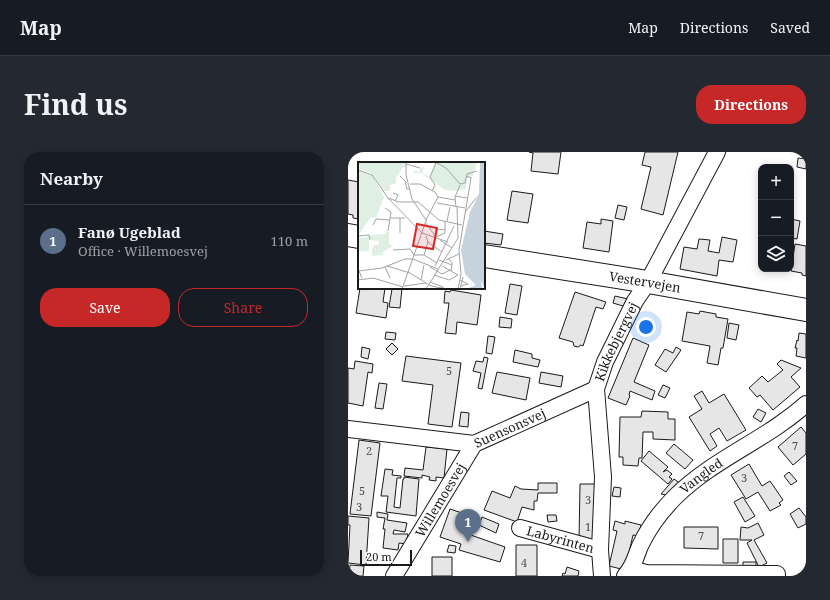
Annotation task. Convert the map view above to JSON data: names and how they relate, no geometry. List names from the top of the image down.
{
  "streets": {
    "street": [
      "Vestervejen",
      "Kikkebjergvej",
      "Suensonsvej",
      "Vangled",
      "Willemoesvej",
      "Labyrinten"
    ]
  },
  "crossings": [
    ["Vestervejen", "Kikkebjergvej"],
    ["Kikkebjergvej", "Suensonsvej"],
    ["Kikkebjergvej", "Labyrinten"],
    ["Suensonsvej", "Willemoesvej"]
  ],
  "house_numbers": [
    "5",
    "7",
    "2",
    "3",
    "5",
    "3",
    "3",
    "1",
    "7",
    "4"
  ],
  "scale_bar": "20 m",
  "page": {
    "header": "Map",
    "nav": ["Map", "Directions", "Saved"],
    "title": "Find us",
    "buttons": [
      "Directions",
      ["Save", "Share"]
    ],
    "heading": "Nearby",
    "map_buttons": ["+", "−"],
    "list": [
      {
        "mark": "1",
        "name": "Fanø Ugeblad",
        "note": "Office · Willemoesvej",
        "value": "110 m"
      }
    ],
    "pins": "1",
    "scale": "20 m"
  }
}
